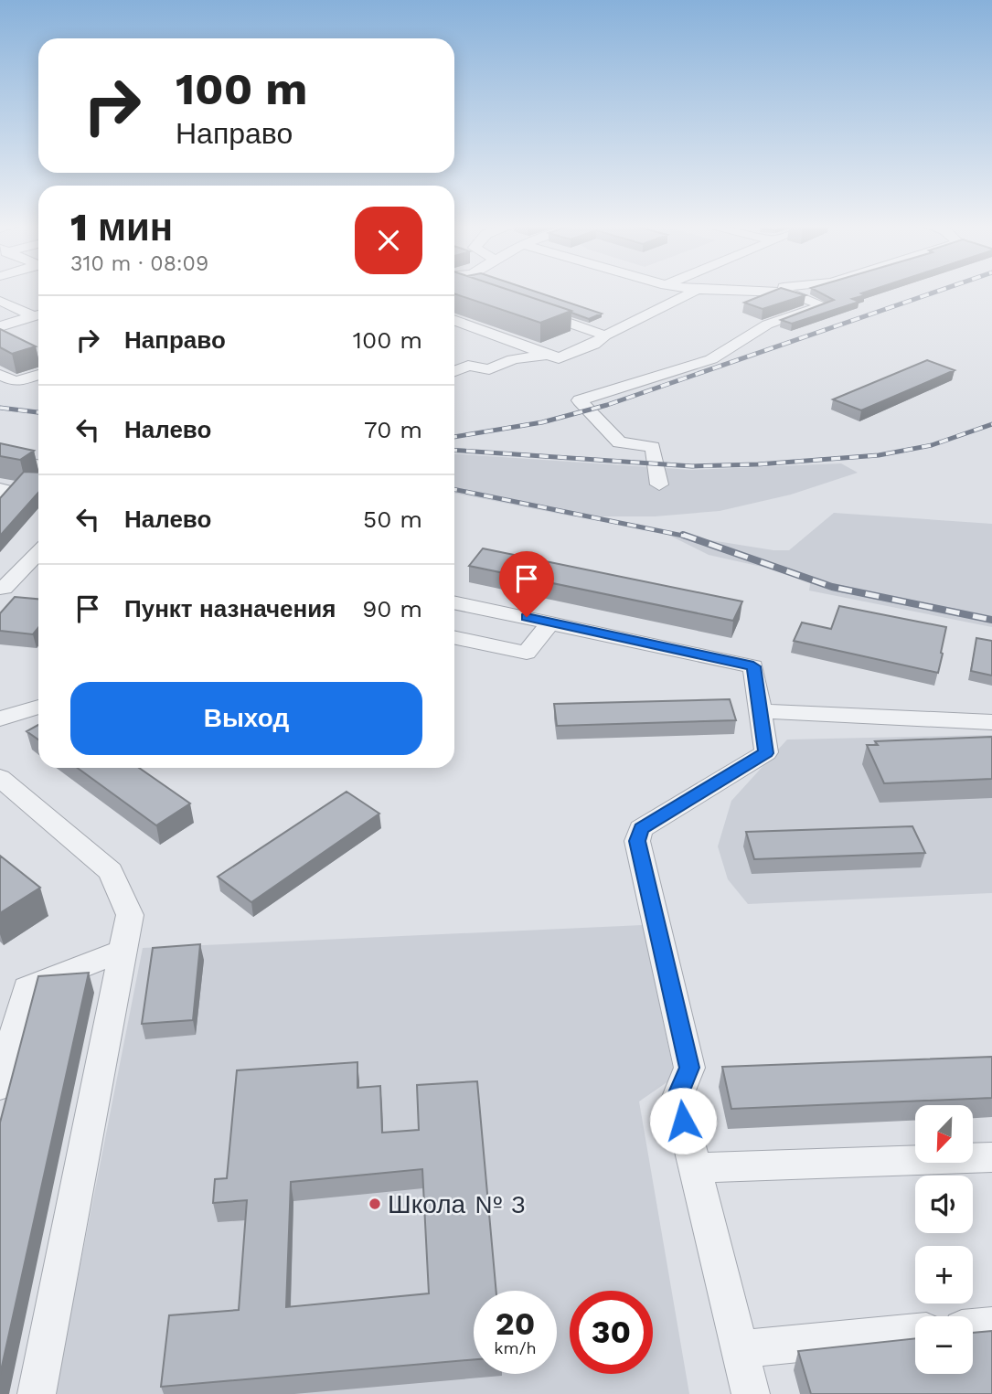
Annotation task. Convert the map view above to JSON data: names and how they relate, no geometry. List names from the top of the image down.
{
  "places": ["Школа № 3"],
  "north": "bottom left",
  "page": {
    "turn": ["100 m", "Направо"],
    "heading": ["1 мин", "310 m · 08:09"],
    "list": [
      {
        "name": "Направо",
        "value": "100 m"
      },
      {
        "name": "Налево",
        "value": "70 m"
      },
      {
        "name": "Налево",
        "value": "50 m"
      },
      {
        "name": "Пункт назначения",
        "value": "90 m"
      }
    ],
    "buttons": "Выход",
    "map_buttons": ["+", "−"],
    "speed": "20 km/h",
    "limit": "30"
  }
}
